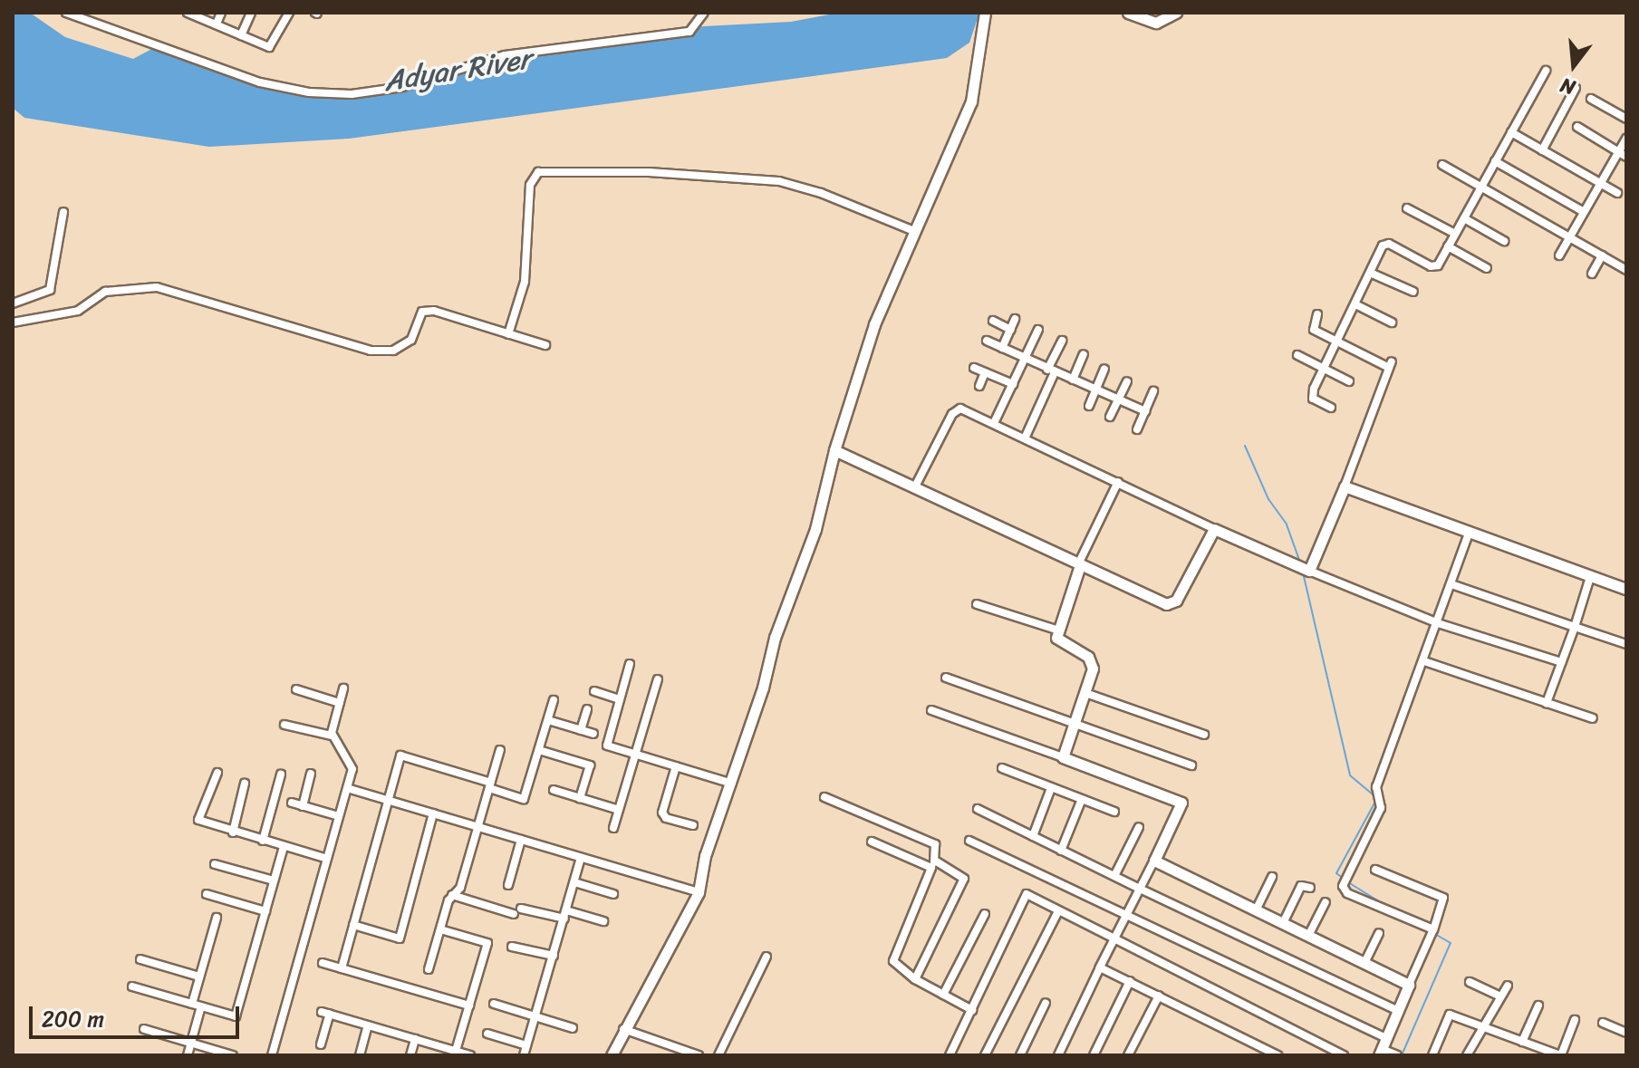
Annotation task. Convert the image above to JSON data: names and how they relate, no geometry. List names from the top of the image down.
{
  "water": ["Adyar River"],
  "scale_bar": "200 m",
  "north": "bottom"
}
